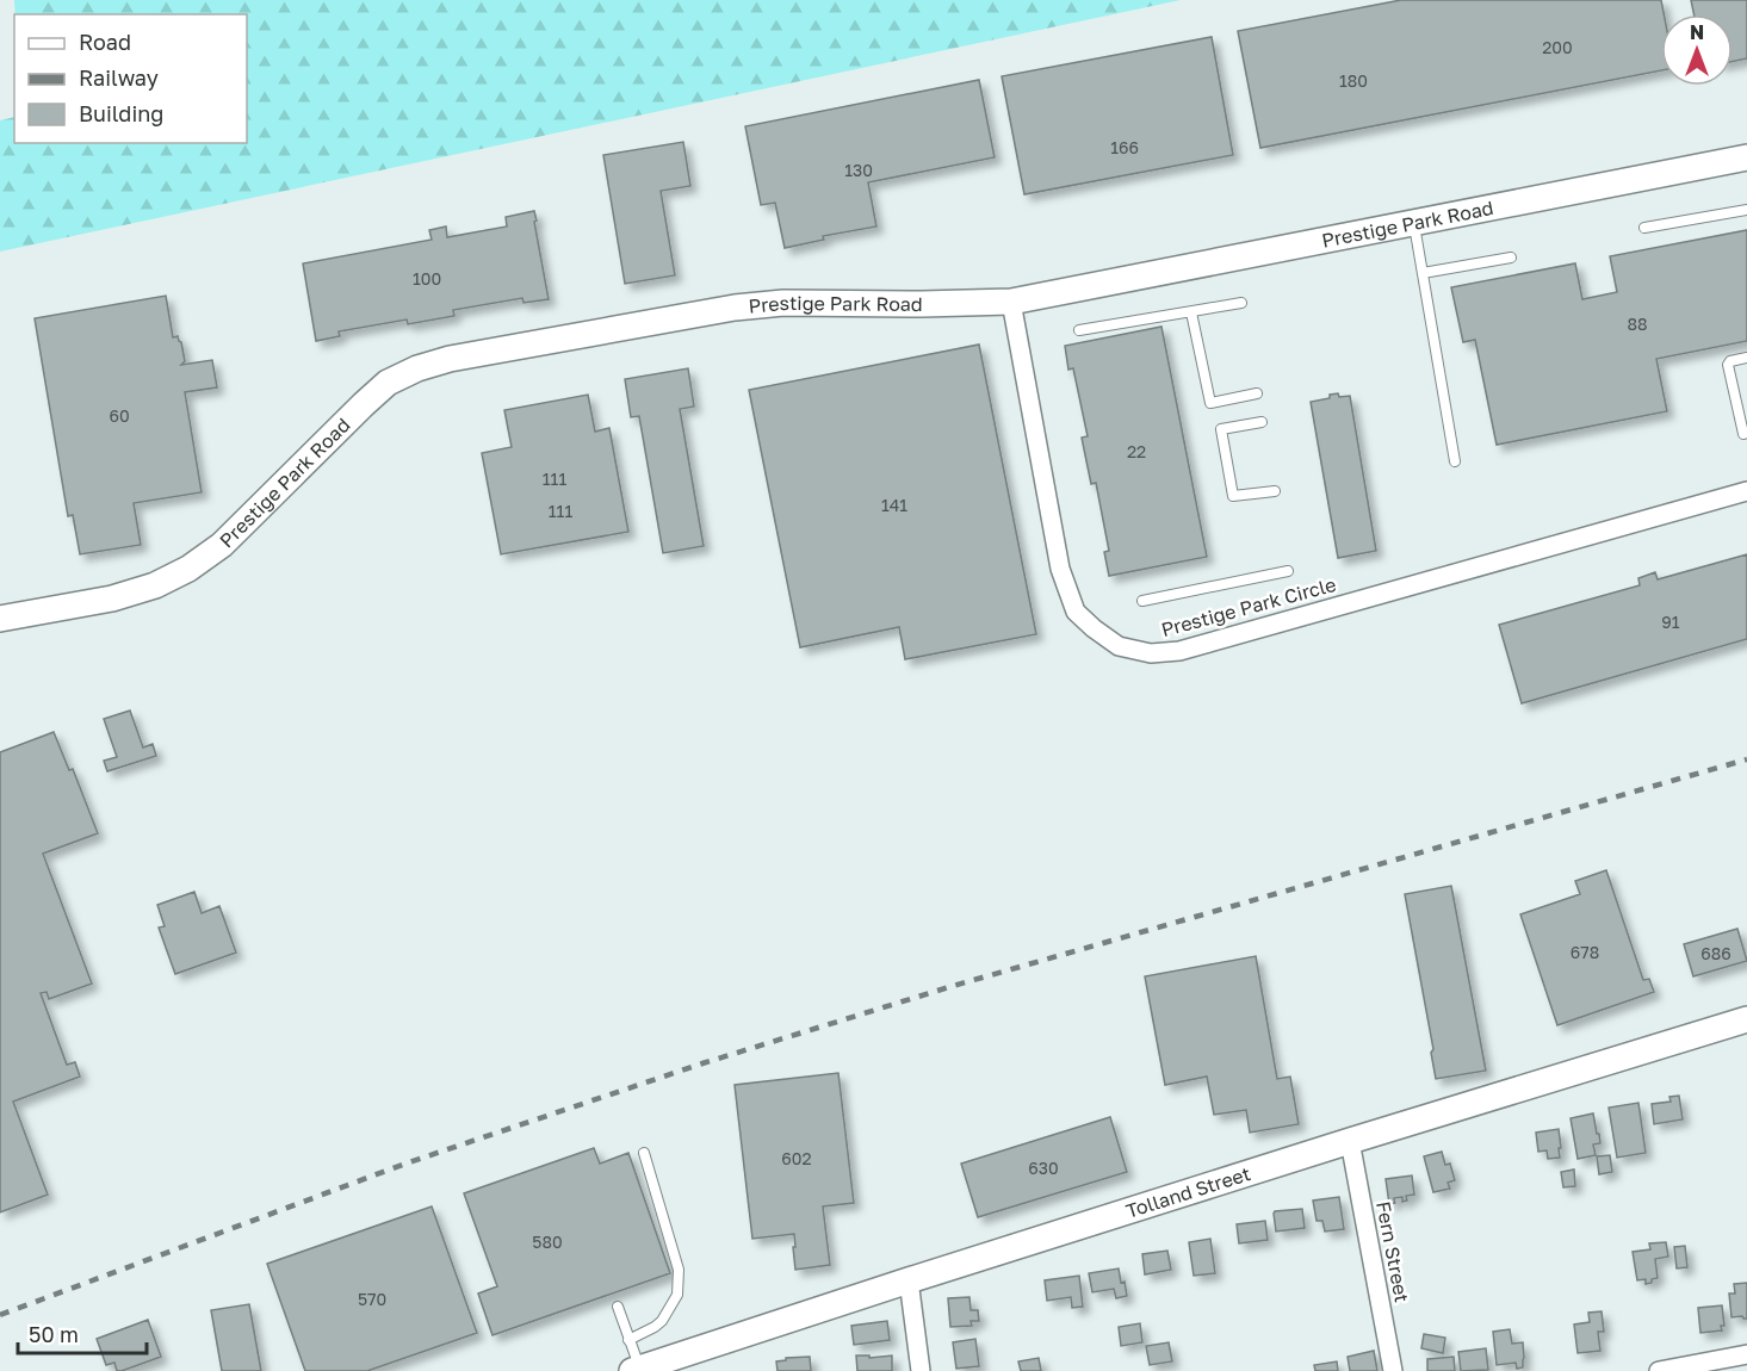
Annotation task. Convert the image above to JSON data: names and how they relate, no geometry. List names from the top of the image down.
{
  "streets": {
    "street": [
      "Prestige Park Road",
      "Prestige Park Circle",
      "Tolland Street",
      "Fern Street"
    ]
  },
  "crossings": [
    ["Prestige Park Road", "Prestige Park Circle"],
    ["Tolland Street", "Fern Street"]
  ],
  "house_numbers": [
    "200",
    "180",
    "166",
    "130",
    "100",
    "88",
    "60",
    "22",
    "111",
    "141",
    "111",
    "91",
    "678",
    "686",
    "602",
    "630",
    "580",
    "570"
  ],
  "legend": ["Road", "Railway", "Building"],
  "scale_bar": "50 m",
  "north": "top"
}
